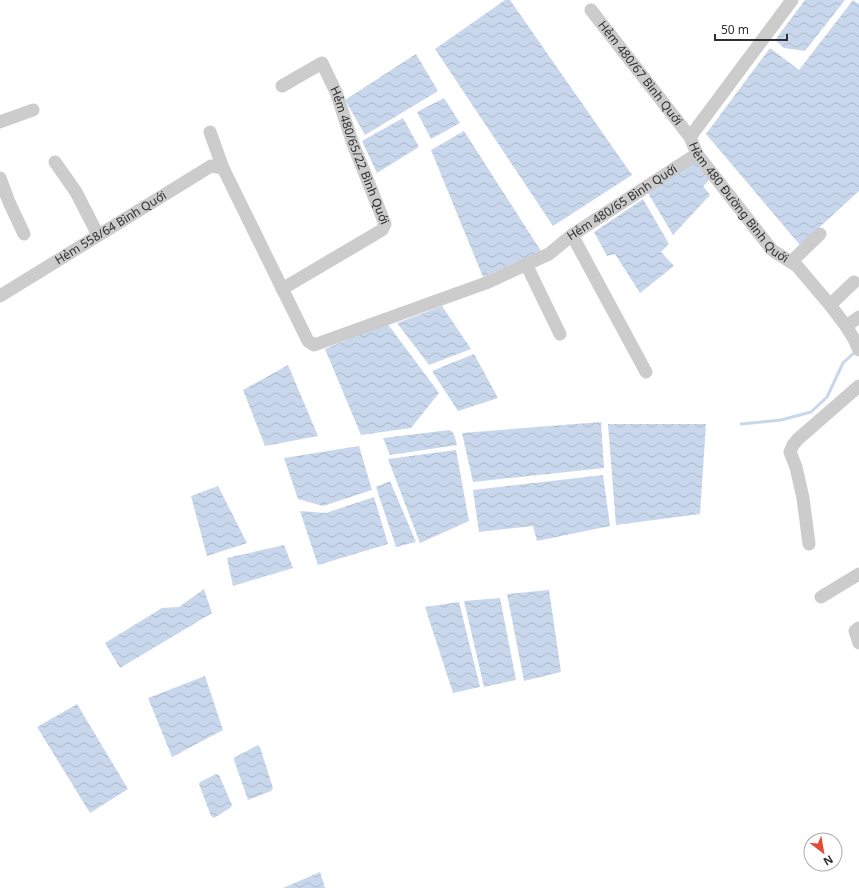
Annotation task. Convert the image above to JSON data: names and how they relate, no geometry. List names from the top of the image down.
{
  "streets": {
    "street": [
      "Hẻm 480/67 Bình Quới",
      "Hẻm 480/65/22 Bình Quới",
      "Hẻm 480 Đường Bình Quới",
      "Hẻm 480/65 Bình Quới",
      "Hẻm 558/64 Bình Quới"
    ]
  },
  "crossings": [
    ["Hẻm 480/67 Bình Quới", "Hẻm 480 Đường Bình Quới"],
    ["Hẻm 480/65/22 Bình Quới", "Hẻm 480/65 Bình Quới"],
    ["Hẻm 480 Đường Bình Quới", "Hẻm 480/65 Bình Quới"]
  ],
  "scale_bar": "50 m",
  "north": "bottom right"
}
